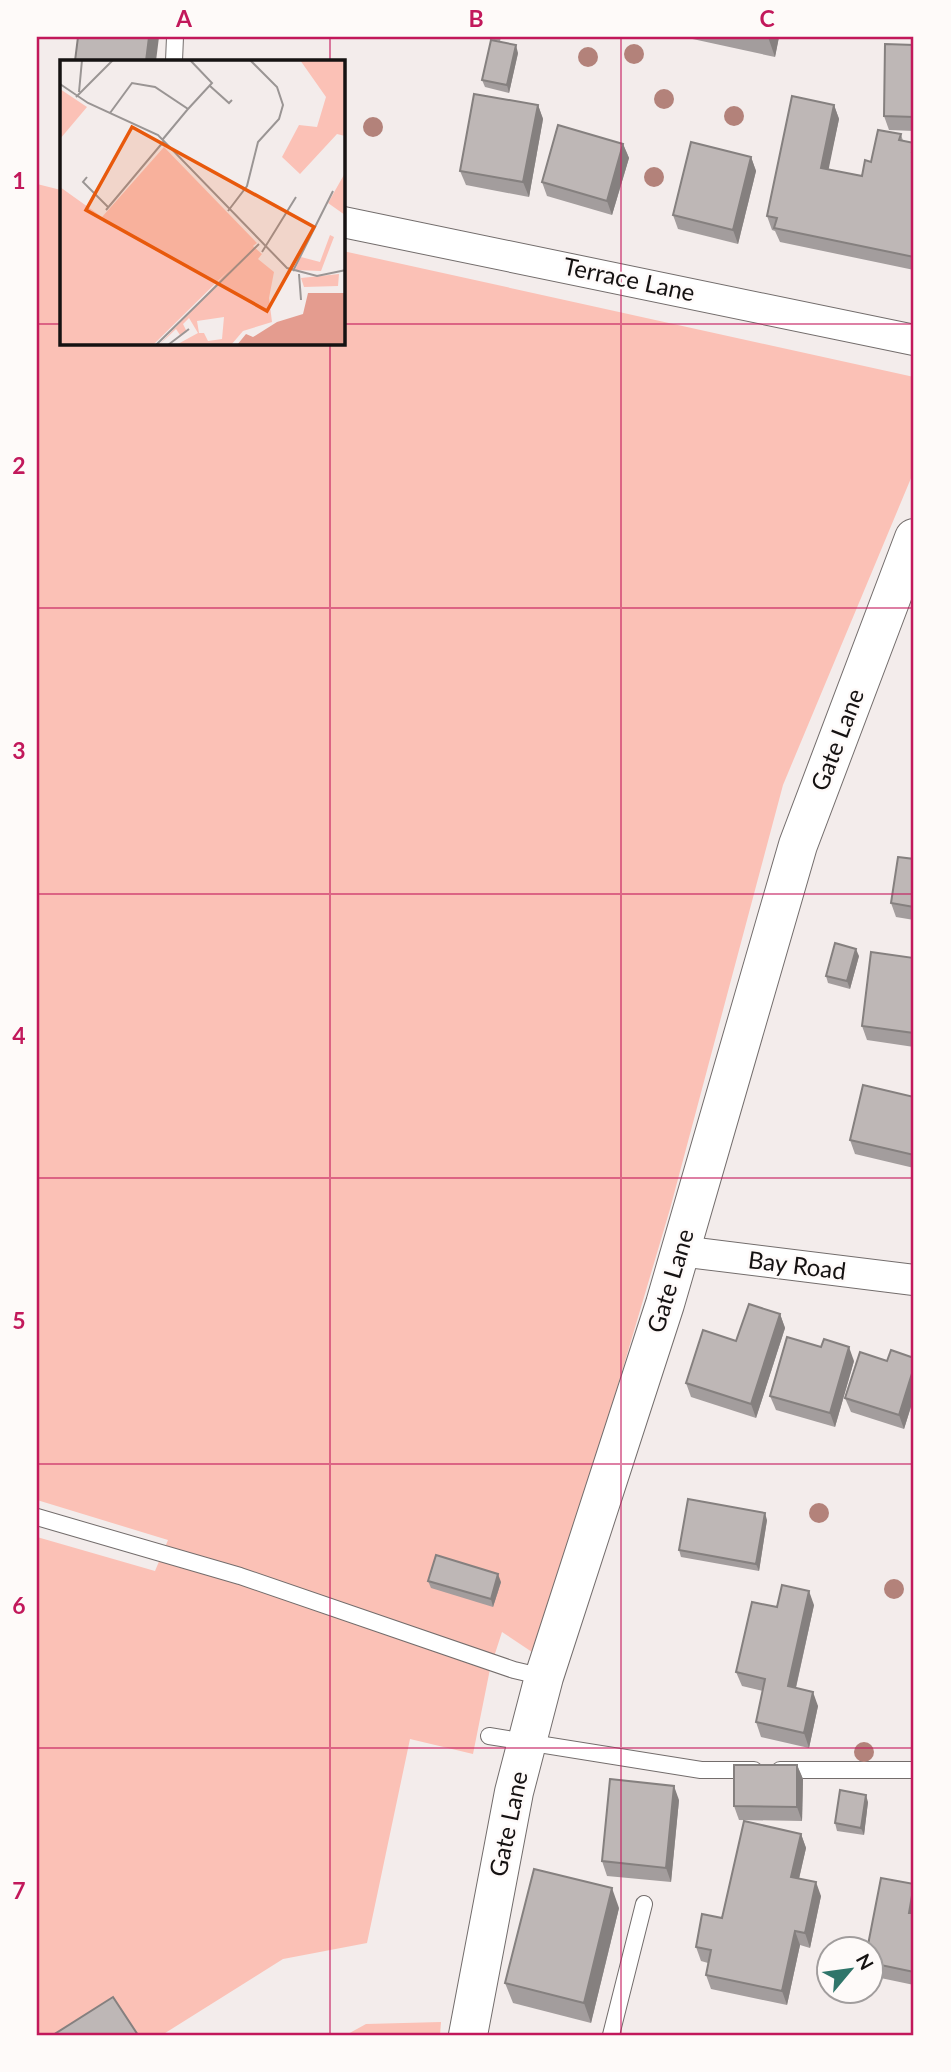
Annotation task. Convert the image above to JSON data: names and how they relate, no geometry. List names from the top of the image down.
{
  "streets": {
    "street": ["Terrace Lane", "Gate Lane", "Bay Road"]
  },
  "crossings": [
    ["Gate Lane", "Bay Road"]
  ],
  "north": "top right",
  "grid": {
    "columns": ["A", "B", "C"],
    "rows": [
      "1",
      "2",
      "3",
      "4",
      "5",
      "6",
      "7"
    ]
  }
}
